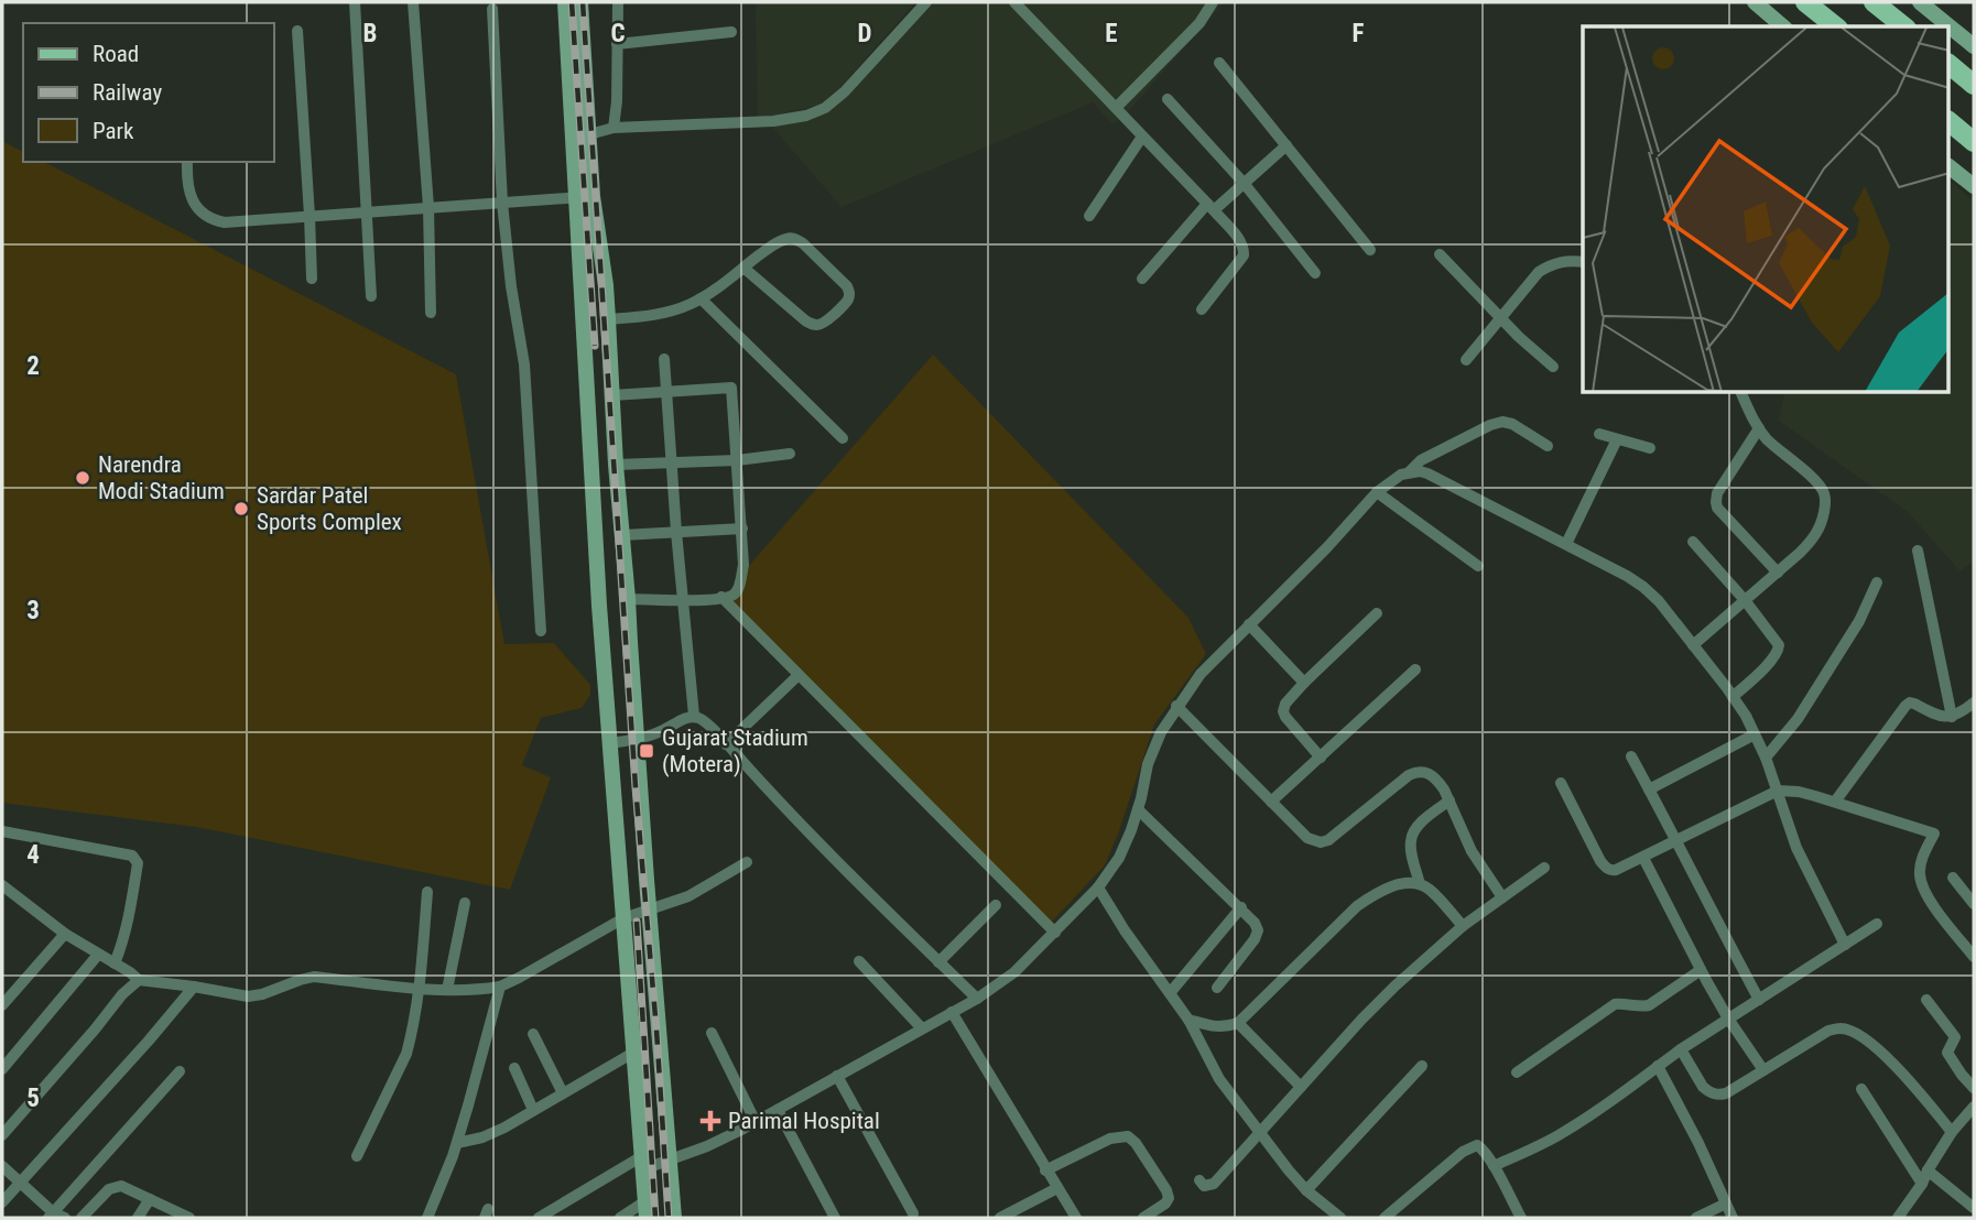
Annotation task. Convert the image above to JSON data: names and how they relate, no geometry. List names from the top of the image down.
{
  "places": {
    "other": ["Narendra Modi Stadium", "Sardar Patel Sports Complex"],
    "transit": ["Gujarat Stadium (Motera)"],
    "health": ["Parimal Hospital"]
  },
  "legend": ["Road", "Railway", "Park"],
  "grid": {
    "columns": [
      "B",
      "C",
      "D",
      "E",
      "F"
    ],
    "rows": [
      "2",
      "3",
      "4",
      "5"
    ]
  }
}
